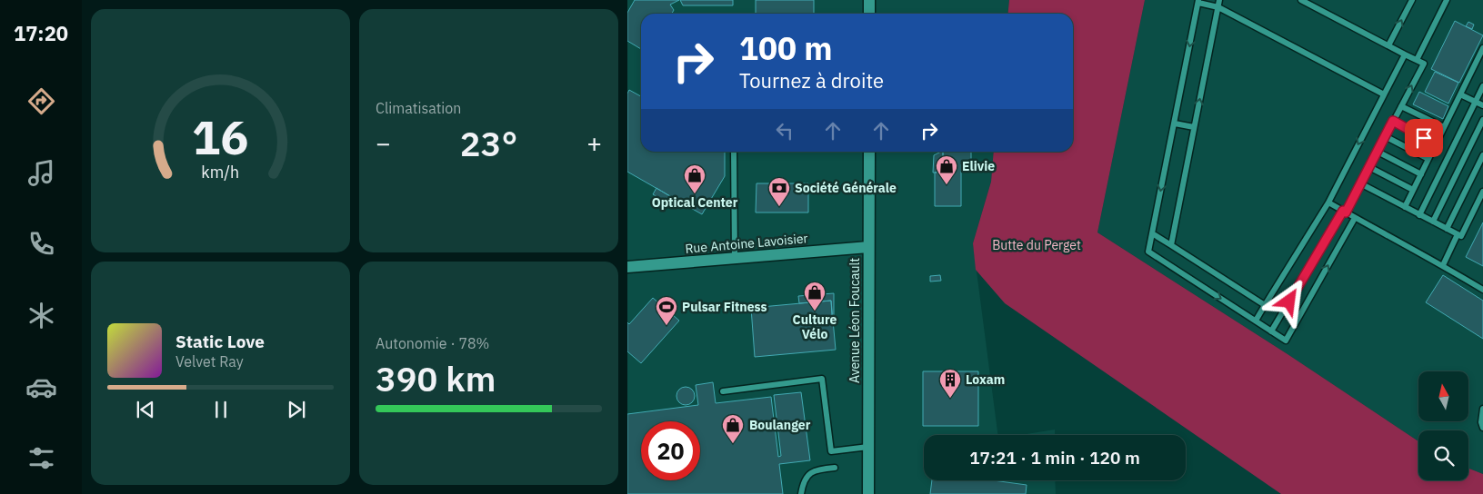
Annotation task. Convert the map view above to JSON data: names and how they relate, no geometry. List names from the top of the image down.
{
  "streets": {
    "street": ["Rue Antoine Lavoisier", "Avenue Léon Foucault"]
  },
  "crossings": [
    ["Rue Antoine Lavoisier", "Avenue Léon Foucault"]
  ],
  "parks": ["Butte du Perget"],
  "places": {
    "shop": [
      "Elivie",
      "Optical Center",
      "Culture Vélo",
      "Boulanger"
    ],
    "bank": ["Société Générale"],
    "sports": ["Pulsar Fitness"],
    "building": ["Loxam"]
  },
  "north": "top",
  "page": {
    "tabs": "17:20",
    "tile": [
      "Climatisation",
      ["Autonomie · 78%", "390 km"]
    ],
    "turn": ["100 m", "Tournez à droite"],
    "heat": ["−", "23°", "+"],
    "song": ["Static Love", "Velvet Ray"],
    "limit": "20",
    "trip": "17:21 · 1 min · 120 m",
    "gauge": ["16", "km/h"]
  }
}
